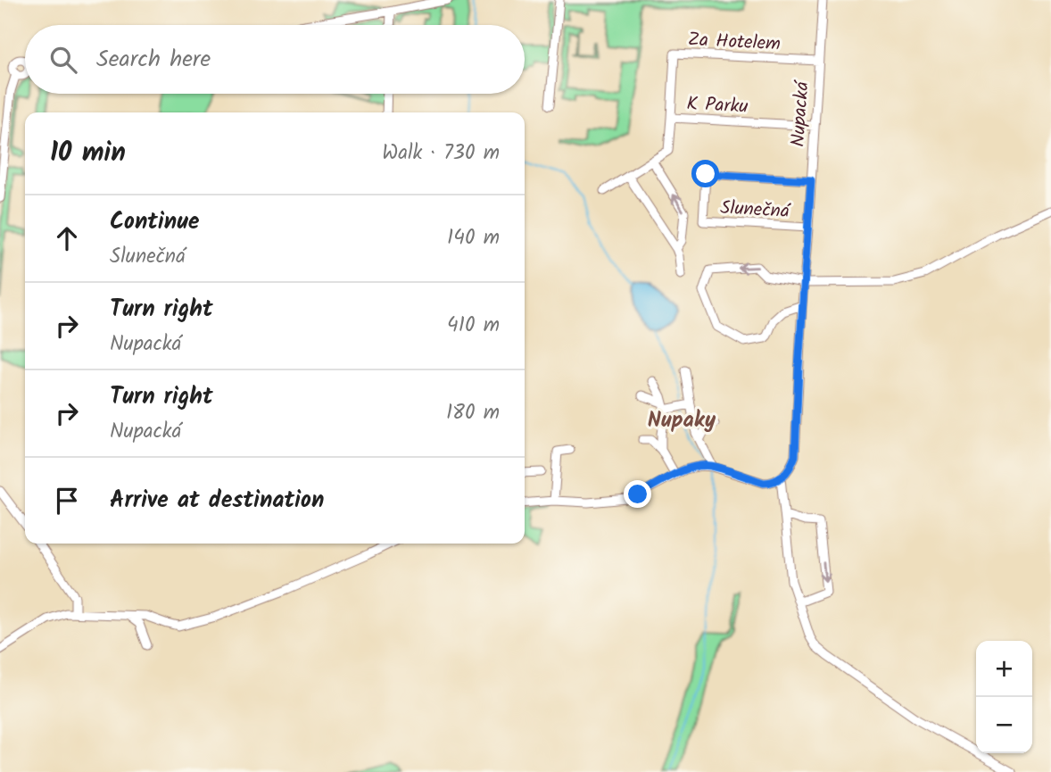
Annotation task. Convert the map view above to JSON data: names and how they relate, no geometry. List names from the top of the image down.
{
  "streets": {
    "street": [
      "Za Hotelem",
      "K Parku",
      "Nupacká",
      "Slunečná"
    ]
  },
  "crossings": [
    ["Za Hotelem", "K Parku"],
    ["Za Hotelem", "Nupacká"],
    ["K Parku", "Nupacká"],
    ["Nupacká", "Slunečná"]
  ],
  "districts": ["Nupaky"],
  "page": {
    "search": "Search here",
    "heading": ["10 min", "Walk · 730 m"],
    "list": [
      ["Continue", "Slunečná", "140 m"],
      ["Turn right", "Nupacká", "410 m"],
      ["Turn right", "Nupacká", "180 m"],
      "Arrive at destination"
    ],
    "map_buttons": ["+", "−"]
  }
}
